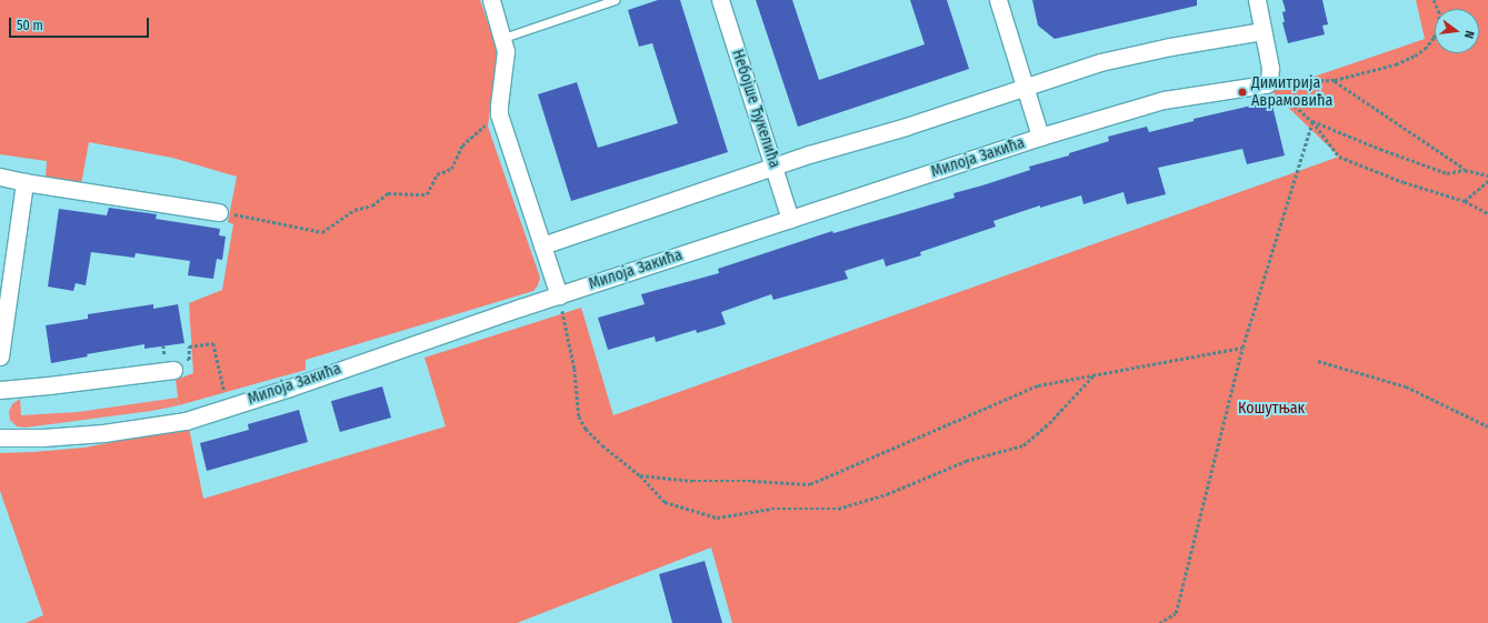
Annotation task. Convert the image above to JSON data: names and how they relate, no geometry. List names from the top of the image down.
{
  "streets": {
    "street": ["Небојше Ђукелића", "Милоја Закића"]
  },
  "crossings": [
    ["Небојше Ђукелића", "Милоја Закића"]
  ],
  "parks": ["Кошутњак"],
  "places": ["Димитрија Аврамовића"],
  "scale_bar": "50 m",
  "north": "right"
}
